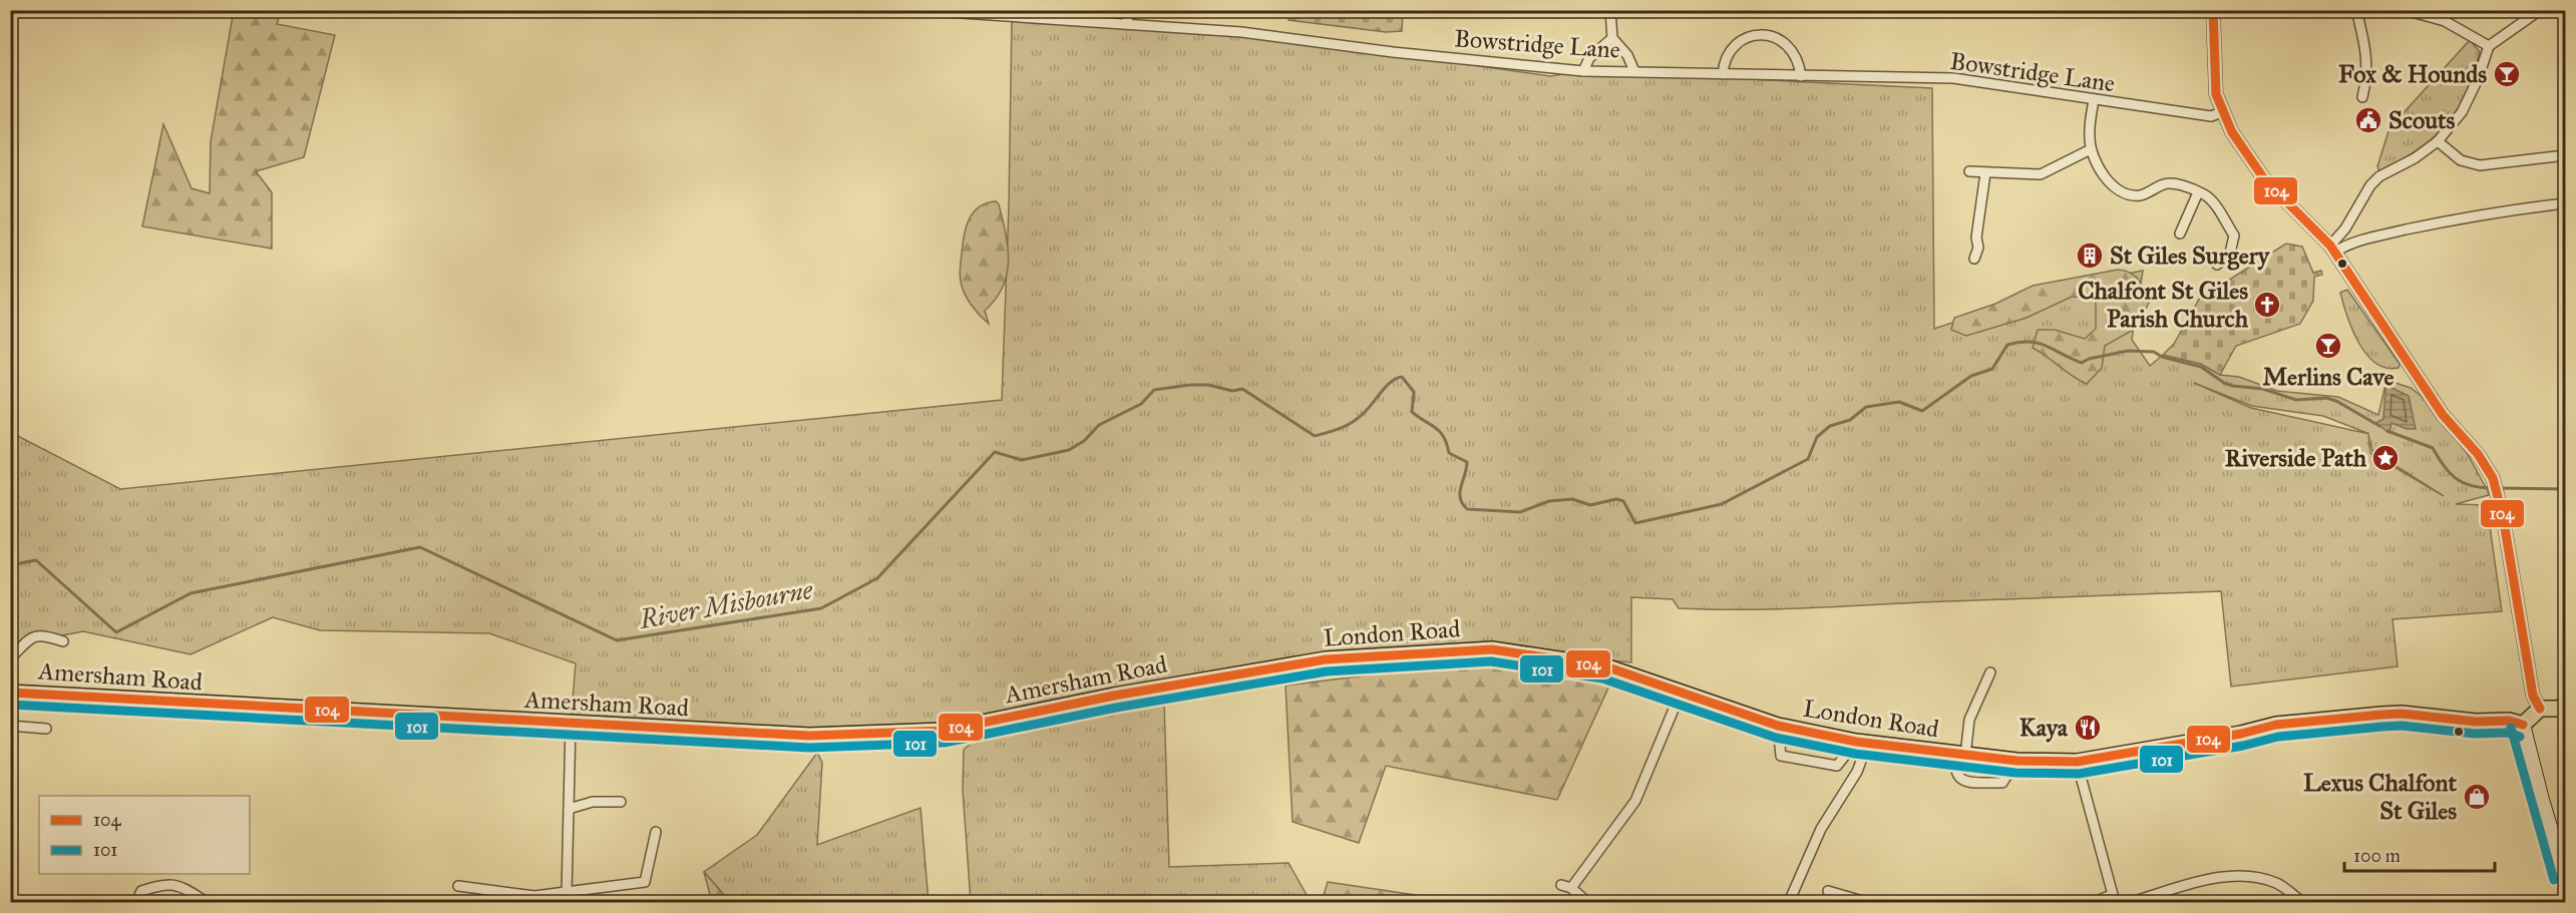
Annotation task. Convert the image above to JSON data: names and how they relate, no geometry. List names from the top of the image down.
{
  "streets": {
    "highway": ["London Road", "Amersham Road"],
    "street": ["Bowstridge Lane"]
  },
  "crossings": [
    ["London Road", "Amersham Road"]
  ],
  "water": ["River Misbourne"],
  "places": {
    "bar": ["Fox & Hounds", "Merlins Cave"],
    "public building": ["Scouts"],
    "building": ["St Giles Surgery"],
    "church": ["Chalfont St Giles Parish Church"],
    "place": ["Riverside Path"],
    "restaurant": ["Kaya"],
    "shop": ["Lexus Chalfont St Giles"]
  },
  "lines": ["transit line 104", "transit line 101"],
  "legend": ["104", "101"],
  "scale_bar": "100 m"
}
